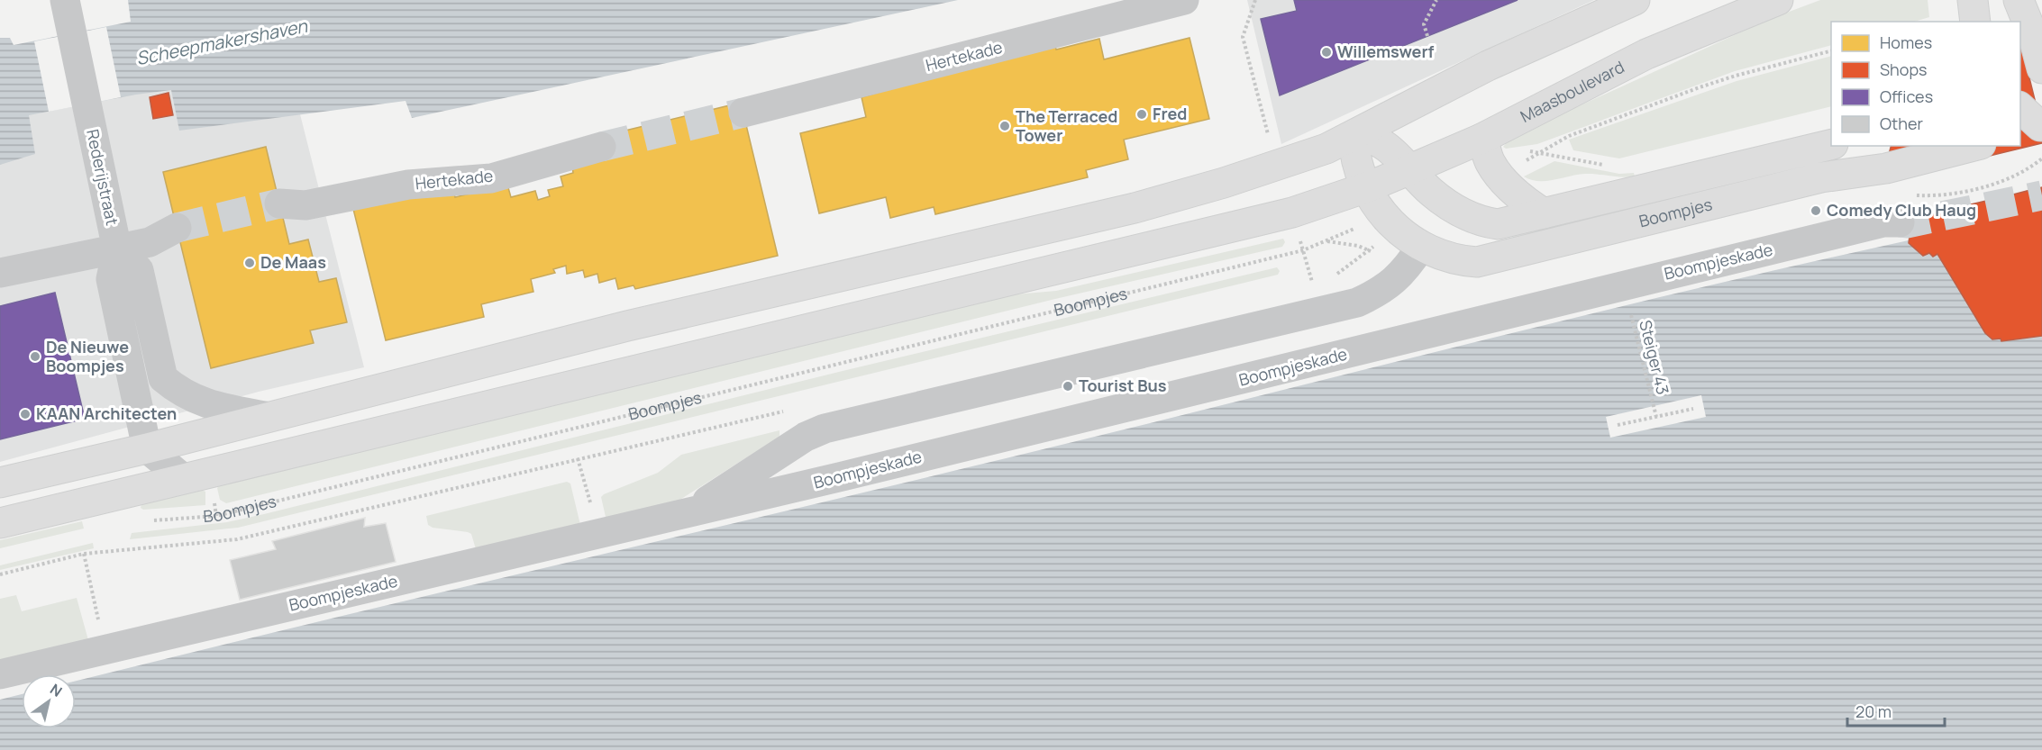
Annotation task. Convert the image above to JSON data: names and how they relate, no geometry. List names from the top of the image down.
{
  "streets": {
    "main road": ["Maasboulevard", "Boompjes"],
    "street": ["Hertekade", "Rederijstraat", "Boompjeskade"],
    "path": ["Steiger 43"]
  },
  "crossings": [
    ["Maasboulevard", "Boompjes"],
    ["Boompjes", "Boompjeskade"]
  ],
  "water": ["Scheepmakershaven"],
  "places": [
    "Willemswerf",
    "Fred",
    "The Terraced Tower",
    "Comedy Club Haug",
    "De Maas",
    "De Nieuwe Boompjes",
    "Tourist Bus",
    "KAAN Architecten"
  ],
  "legend": [
    "Homes",
    "Shops",
    "Offices",
    "Other"
  ],
  "scale_bar": "20 m",
  "north": "top right"
}
